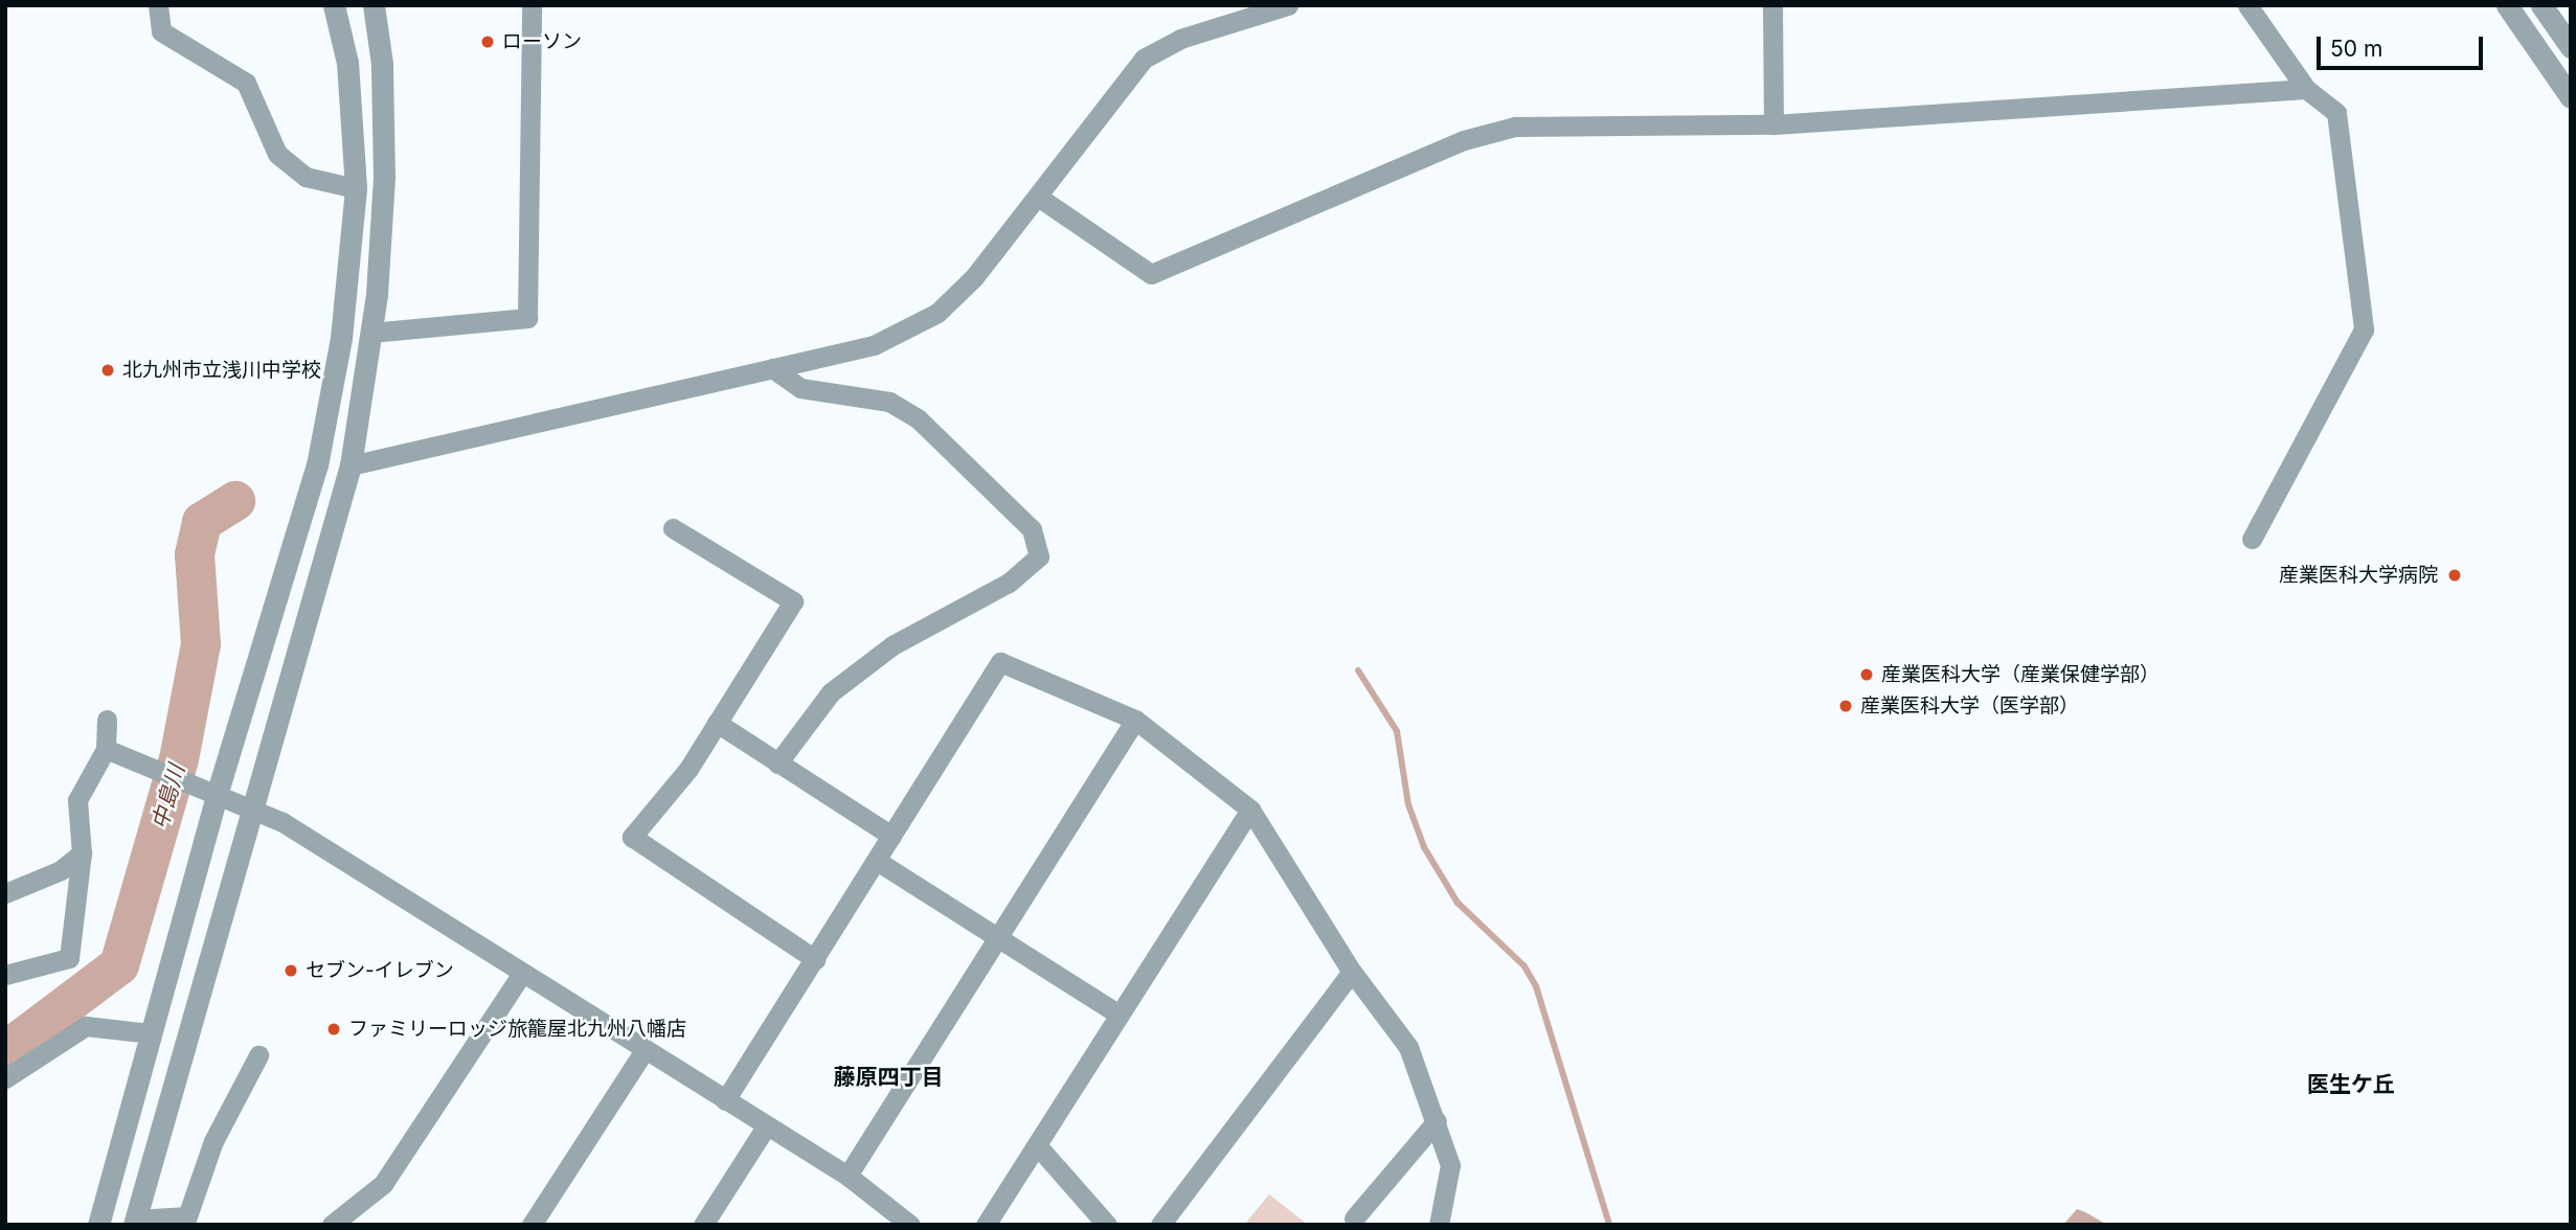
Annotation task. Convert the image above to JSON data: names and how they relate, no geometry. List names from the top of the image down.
{
  "districts": ["藤原四丁目", "医生ケ丘"],
  "water": ["中島川"],
  "places": [
    "ローソン",
    "北九州市立浅川中学校",
    "産業医科大学病院",
    "産業医科大学（産業保健学部）",
    "産業医科大学（医学部）",
    "セブン-イレブン",
    "ファミリーロッジ旅籠屋北九州八幡店"
  ],
  "scale_bar": "50 m"
}
